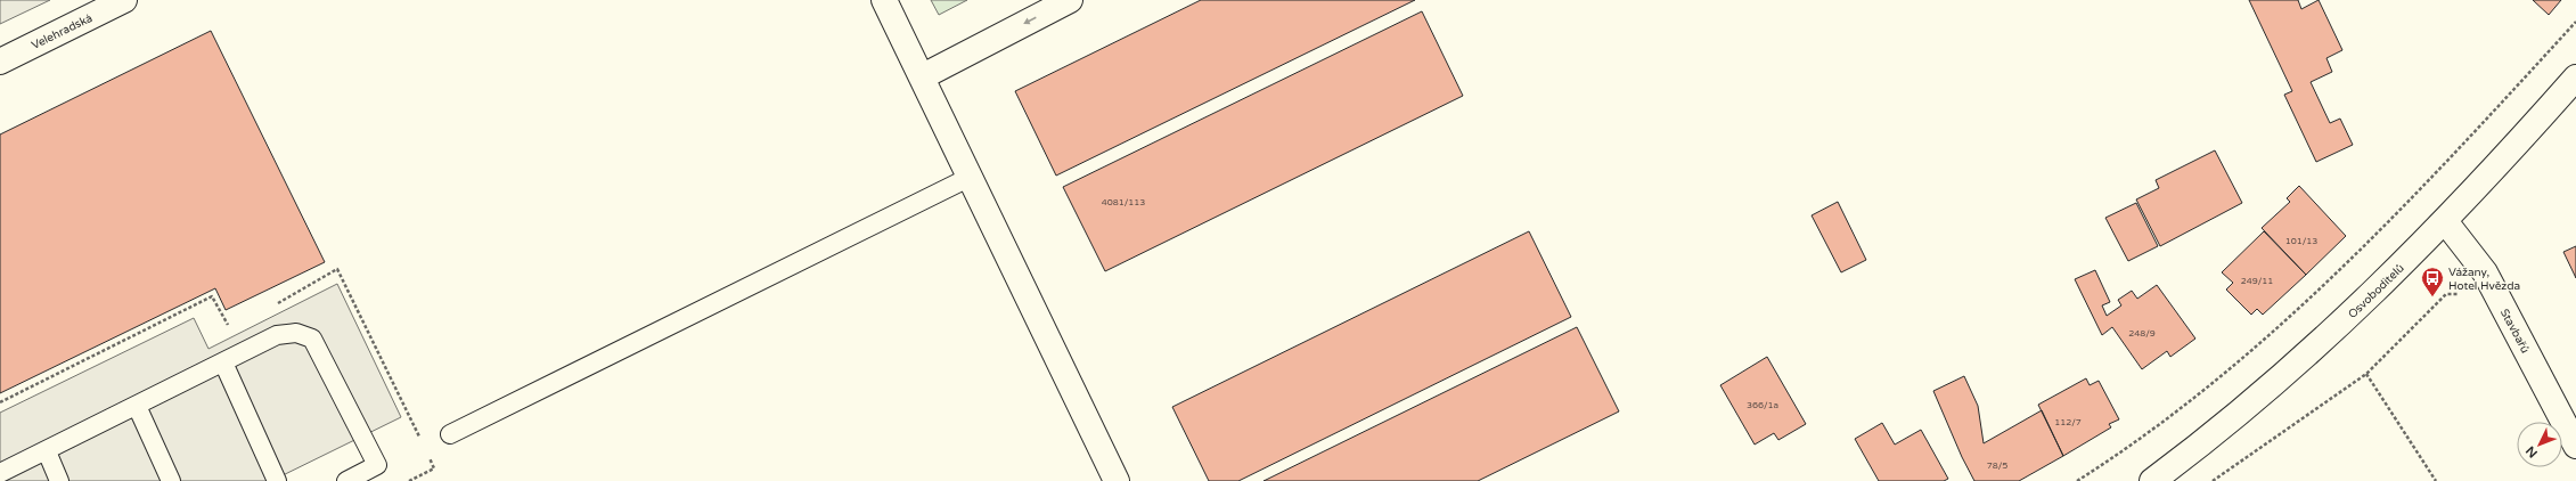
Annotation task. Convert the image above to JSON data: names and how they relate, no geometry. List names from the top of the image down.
{
  "streets": {
    "street": ["Velehradská", "Osvoboditelů", "Stavbařů"]
  },
  "crossings": [
    ["Osvoboditelů", "Stavbařů"]
  ],
  "places": {
    "bus stop": ["Vážany, Hotel Hvězda"]
  },
  "house_numbers": [
    "4081/113",
    "101/13",
    "249/11",
    "248/9",
    "366/1a",
    "112/7",
    "78/5"
  ],
  "north": "bottom left"
}
